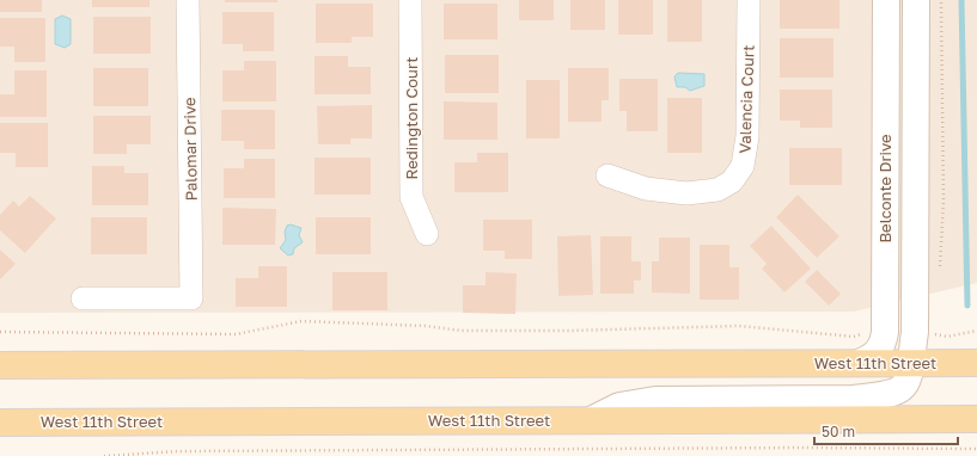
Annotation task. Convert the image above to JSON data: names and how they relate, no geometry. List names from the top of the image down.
{
  "streets": {
    "main road": ["Belconte Drive", "West 11th Street"],
    "street": ["Valencia Court", "Redington Court", "Palomar Drive"]
  },
  "crossings": [
    ["Belconte Drive", "West 11th Street"]
  ],
  "scale_bar": "50 m"
}
